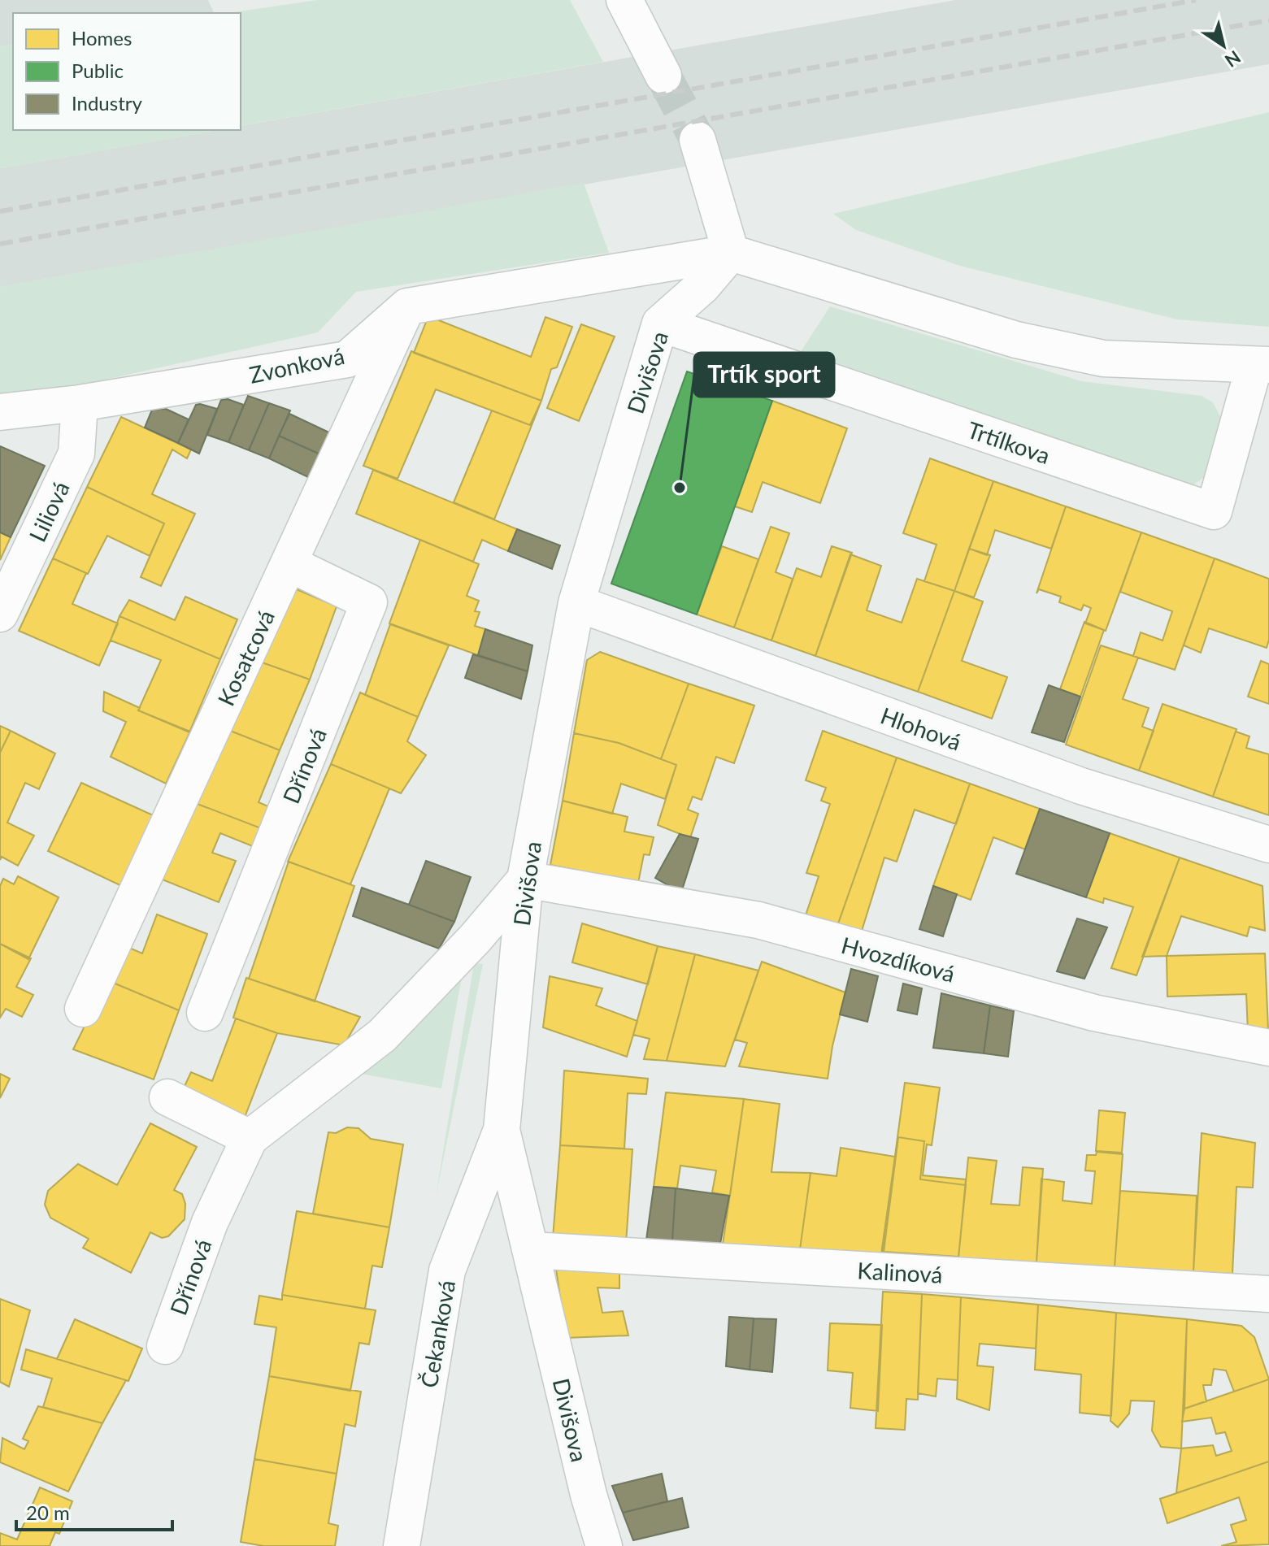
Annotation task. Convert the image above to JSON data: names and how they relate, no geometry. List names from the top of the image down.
{
  "streets": {
    "street": [
      "Zvonková",
      "Divišova",
      "Trtílkova",
      "Liliová",
      "Kosatcová",
      "Hlohová",
      "Dřínová",
      "Hvozdíková",
      "Kalinová",
      "Čekanková"
    ]
  },
  "crossings": [
    ["Zvonková", "Liliová"],
    ["Zvonková", "Kosatcová"],
    ["Divišova", "Trtílkova"],
    ["Divišova", "Hlohová"],
    ["Divišova", "Dřínová"],
    ["Divišova", "Hvozdíková"],
    ["Divišova", "Kalinová"],
    ["Divišova", "Čekanková"],
    ["Kosatcová", "Dřínová"],
    ["Dřínová", "Hvozdíková"]
  ],
  "places": ["Trtík sport"],
  "legend": ["Homes", "Public", "Industry"],
  "scale_bar": "20 m",
  "north": "bottom right"
}
